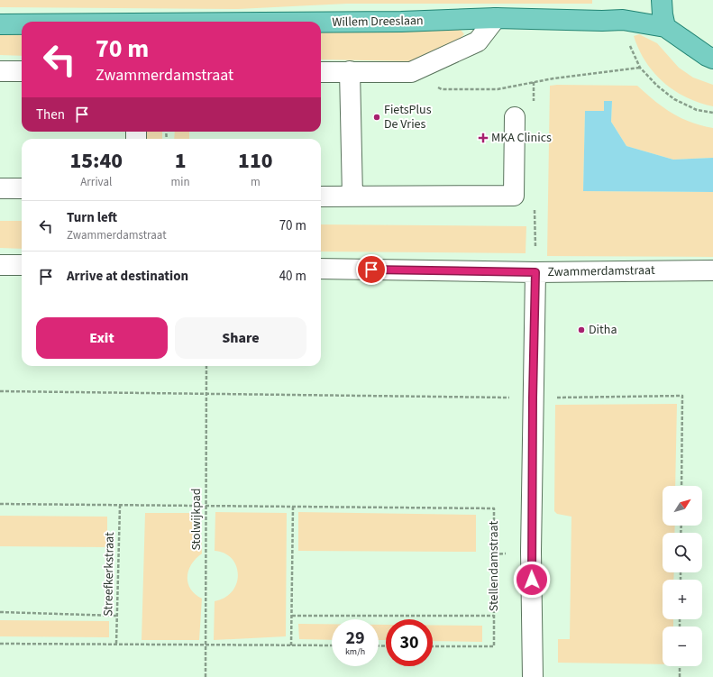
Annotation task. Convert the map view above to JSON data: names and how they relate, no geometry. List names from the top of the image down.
{
  "streets": {
    "main road": ["Willem Dreeslaan"],
    "street": ["Zwammerdamstraat"],
    "path": ["Stolwijkpad", "Stellendamstraat", "Streefkerkstraat"]
  },
  "crossings": [
    ["Stolwijkpad", "Stellendamstraat"]
  ],
  "places": {
    "other": ["FietsPlus De Vries", "Ditha"],
    "health": ["MKA Clinics"]
  },
  "north": "top right",
  "page": {
    "turn": ["70 m", "Zwammerdamstraat"],
    "then": "Then",
    "eta": [
      "15:40",
      "Arrival",
      "1",
      "min",
      "110",
      "m"
    ],
    "list": [
      {
        "name": "Turn left",
        "note": "Zwammerdamstraat",
        "value": "70 m"
      },
      {
        "name": "Arrive at destination",
        "value": "40 m"
      }
    ],
    "buttons": ["Exit", "Share"],
    "map_buttons": ["+", "−"],
    "speed": "29 km/h",
    "limit": "30"
  }
}
